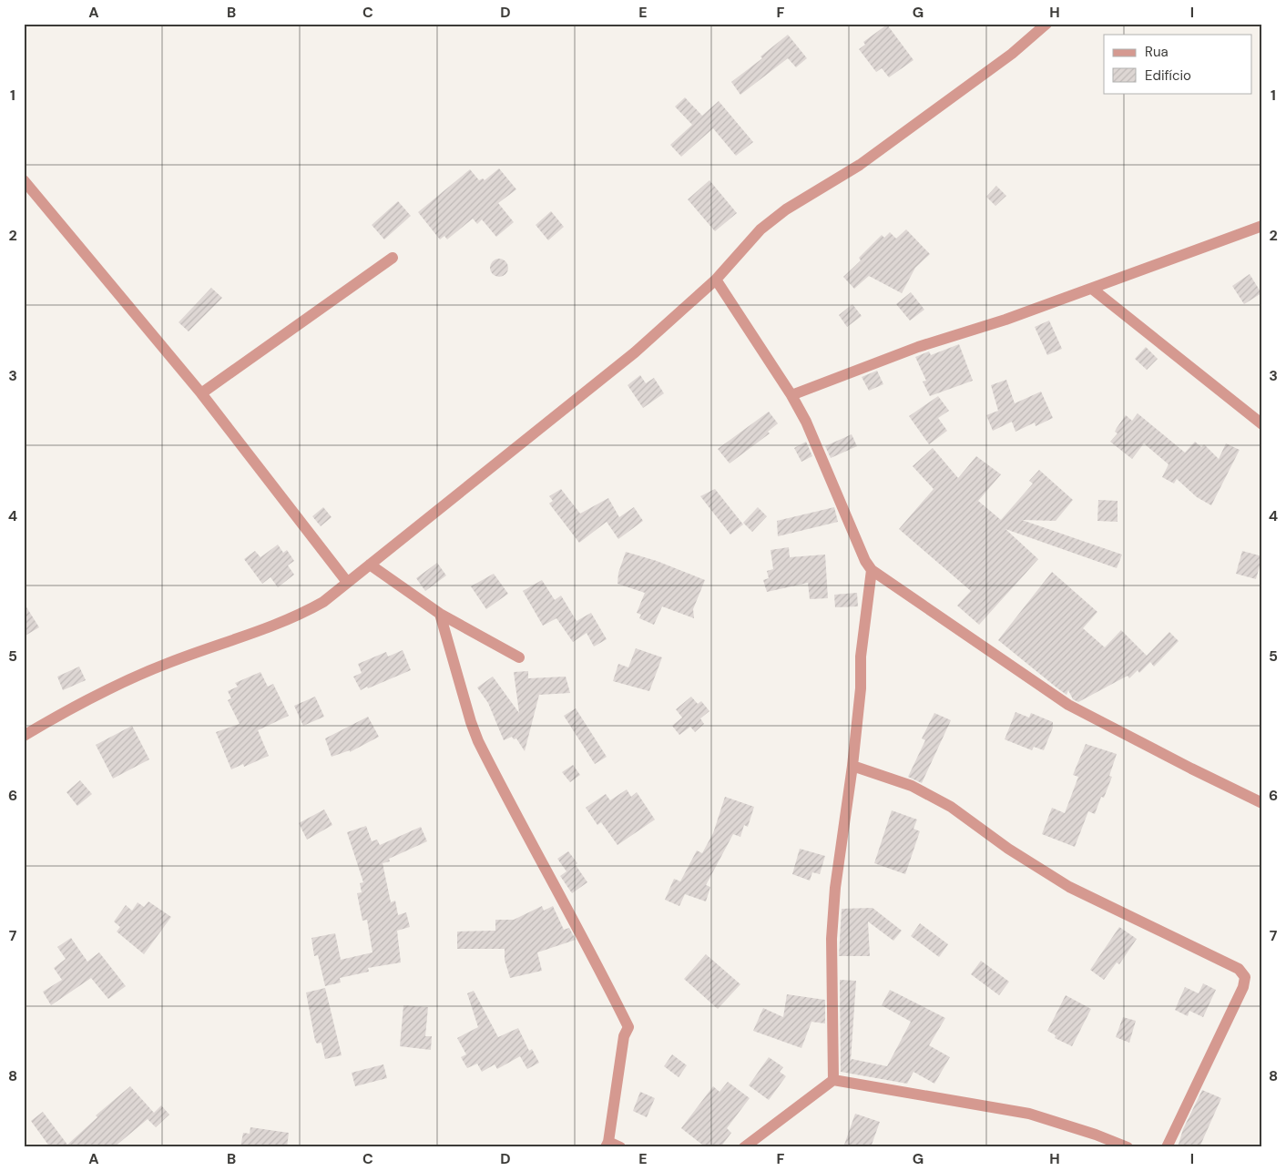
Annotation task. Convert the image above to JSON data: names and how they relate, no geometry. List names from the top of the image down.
{
  "legend": ["Rua", "Edifício"],
  "grid": {
    "columns": [
      "A",
      "B",
      "C",
      "D",
      "E",
      "F",
      "G",
      "H",
      "I"
    ],
    "rows": [
      "1",
      "2",
      "3",
      "4",
      "5",
      "6",
      "7",
      "8"
    ]
  }
}
